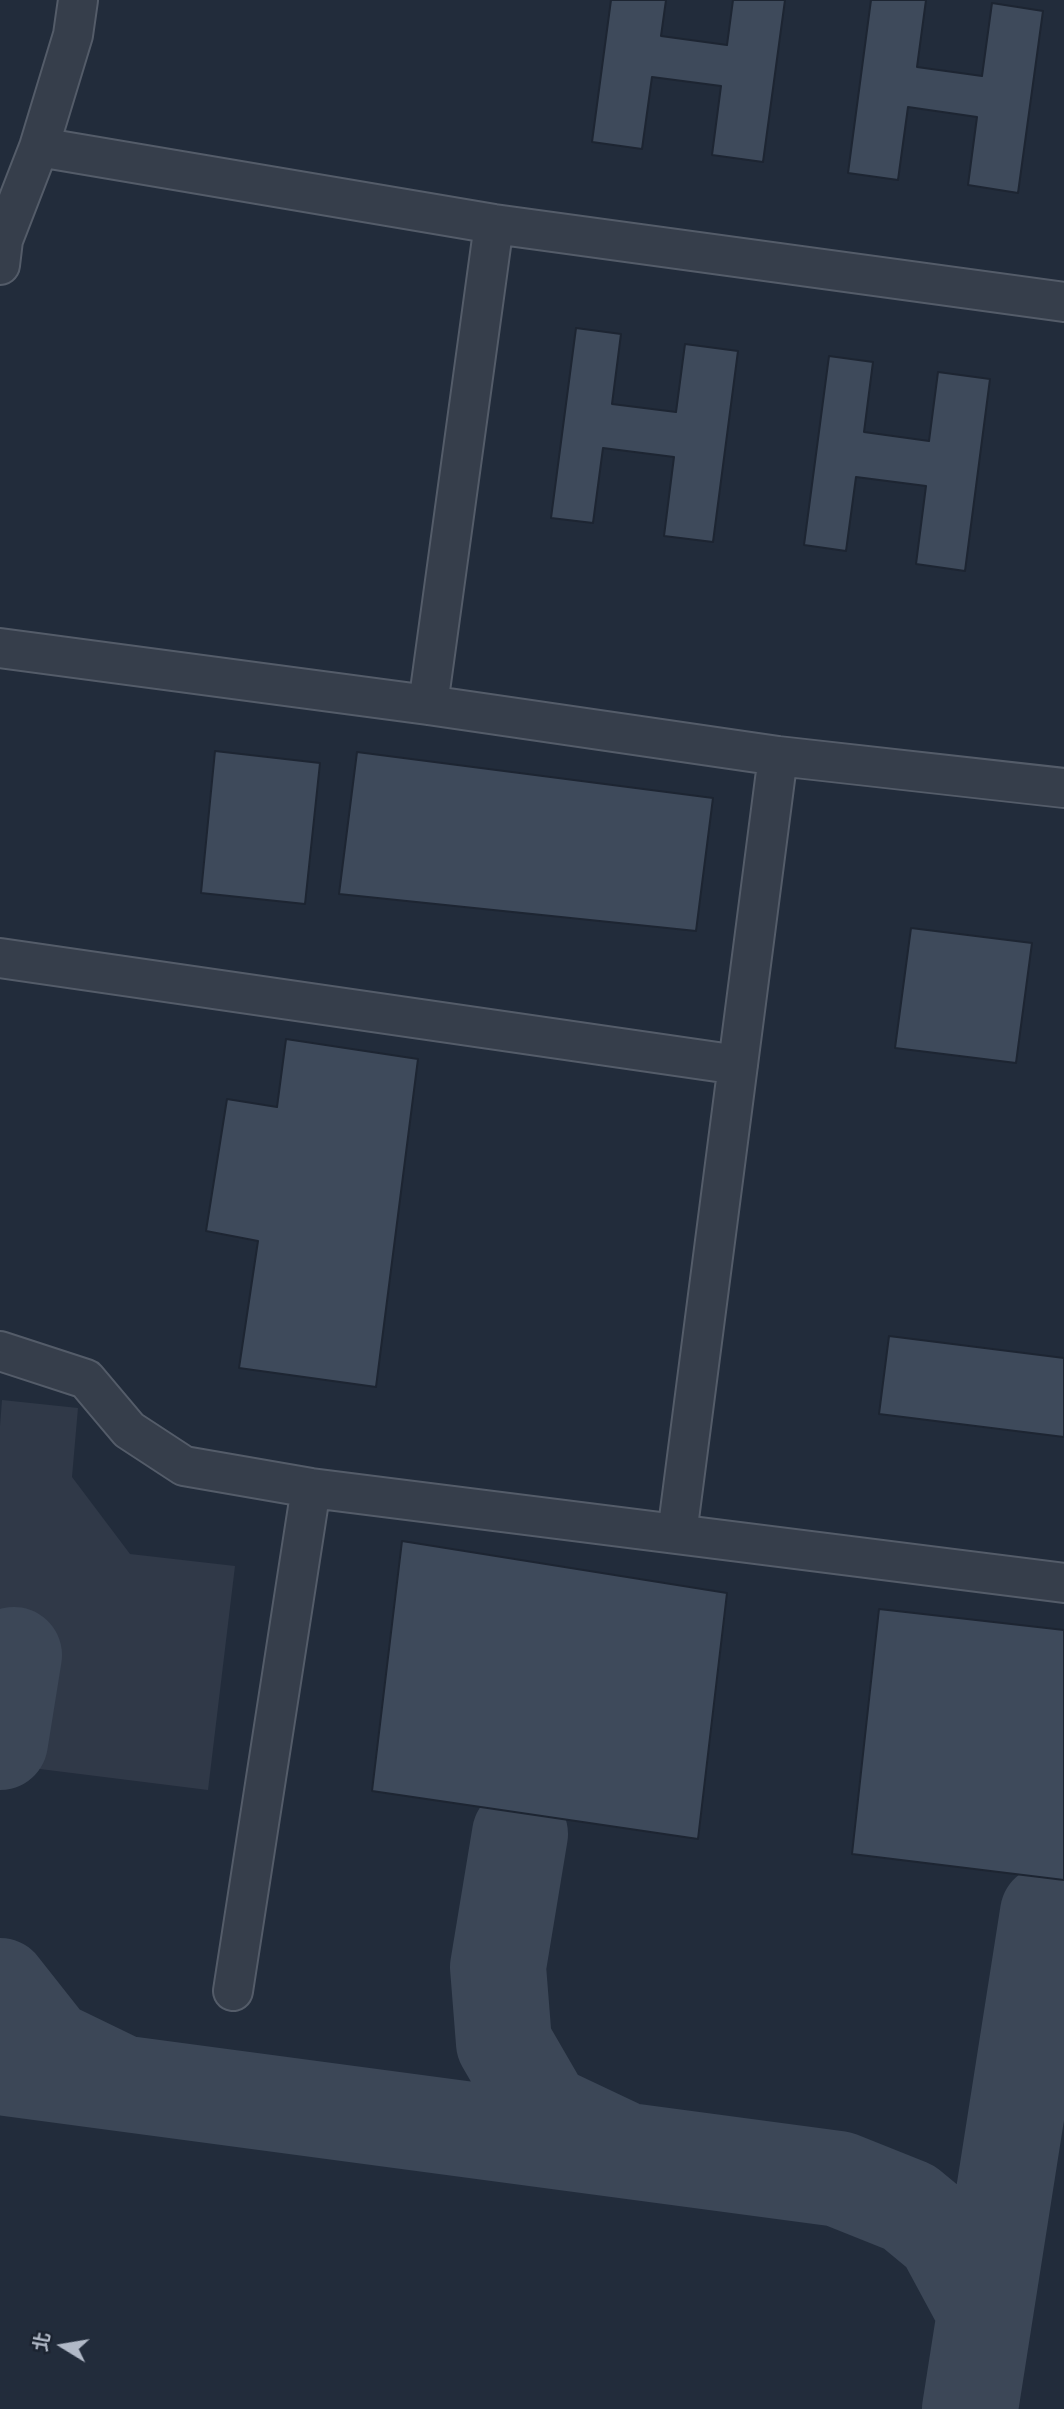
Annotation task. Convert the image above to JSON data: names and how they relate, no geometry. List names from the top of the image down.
{
  "north": "left"
}
